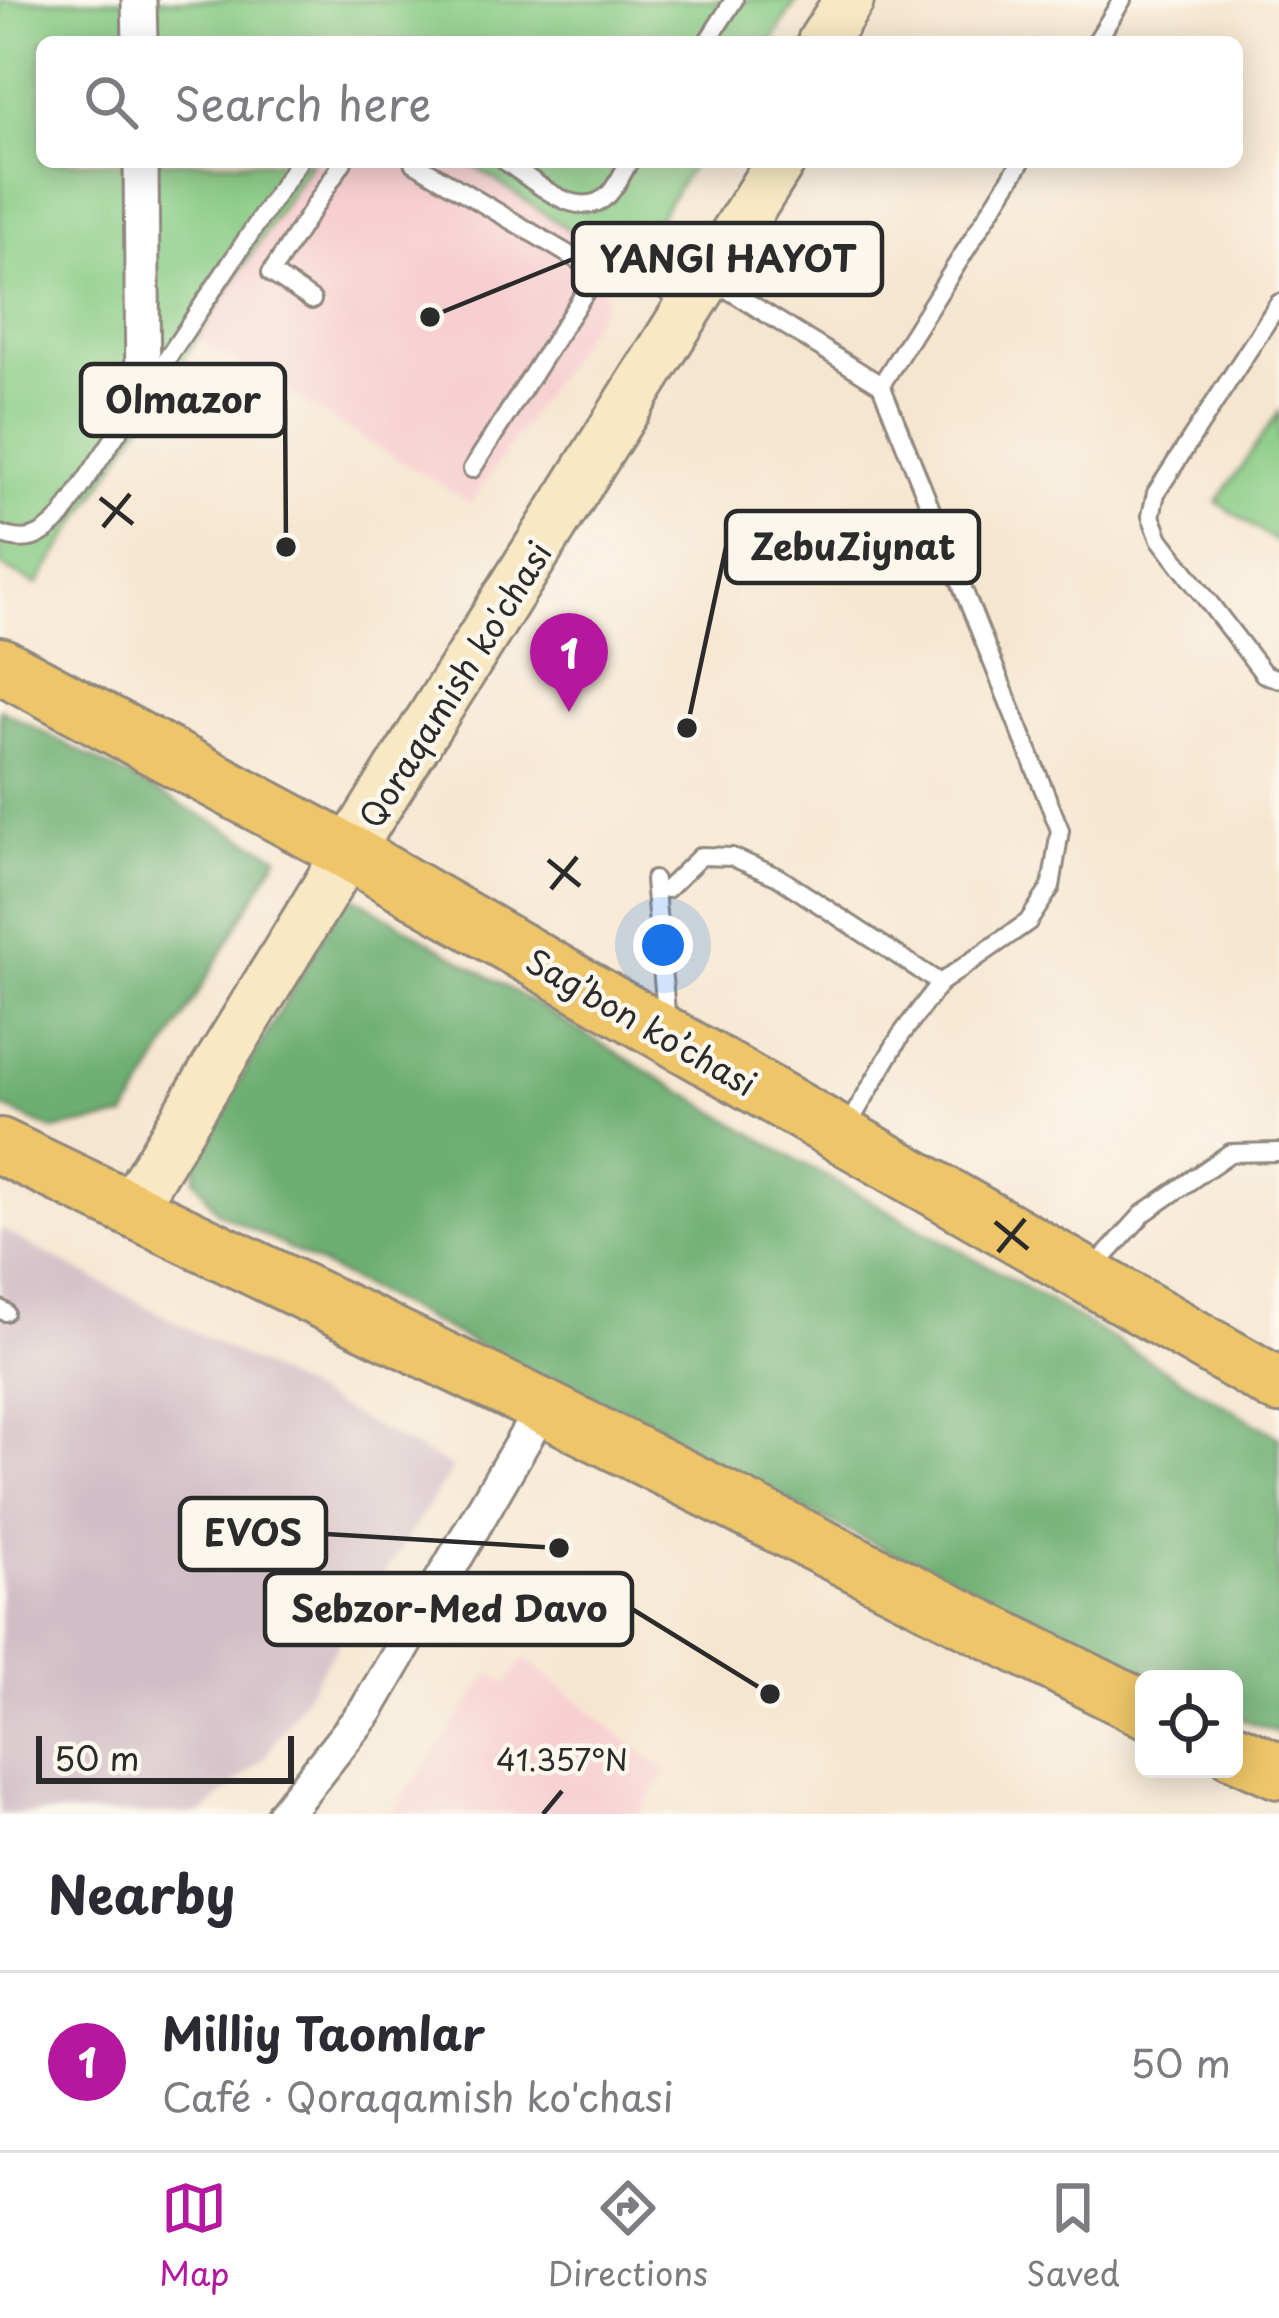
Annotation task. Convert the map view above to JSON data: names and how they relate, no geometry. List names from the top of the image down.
{
  "streets": {
    "main road": ["Qoraqamish ko'chasi", "Sag’bon ko’chasi"]
  },
  "crossings": [
    ["Qoraqamish ko'chasi", "Sag’bon ko’chasi"]
  ],
  "places": [
    "YANGI HAYOT",
    "Olmazor",
    "ZebuZiynat",
    "EVOS",
    "Sebzor-Med Davo"
  ],
  "scale_bar": "50 m",
  "page": {
    "search": "Search here",
    "pins": "1",
    "scale": "50 m",
    "heading": "Nearby",
    "list": [
      {
        "mark": "1",
        "name": "Milliy Taomlar",
        "note": "Café · Qoraqamish ko'chasi",
        "value": "50 m"
      }
    ],
    "nav": ["Map", "Directions", "Saved"]
  },
  "coordinates": ["41.357°N"]
}
